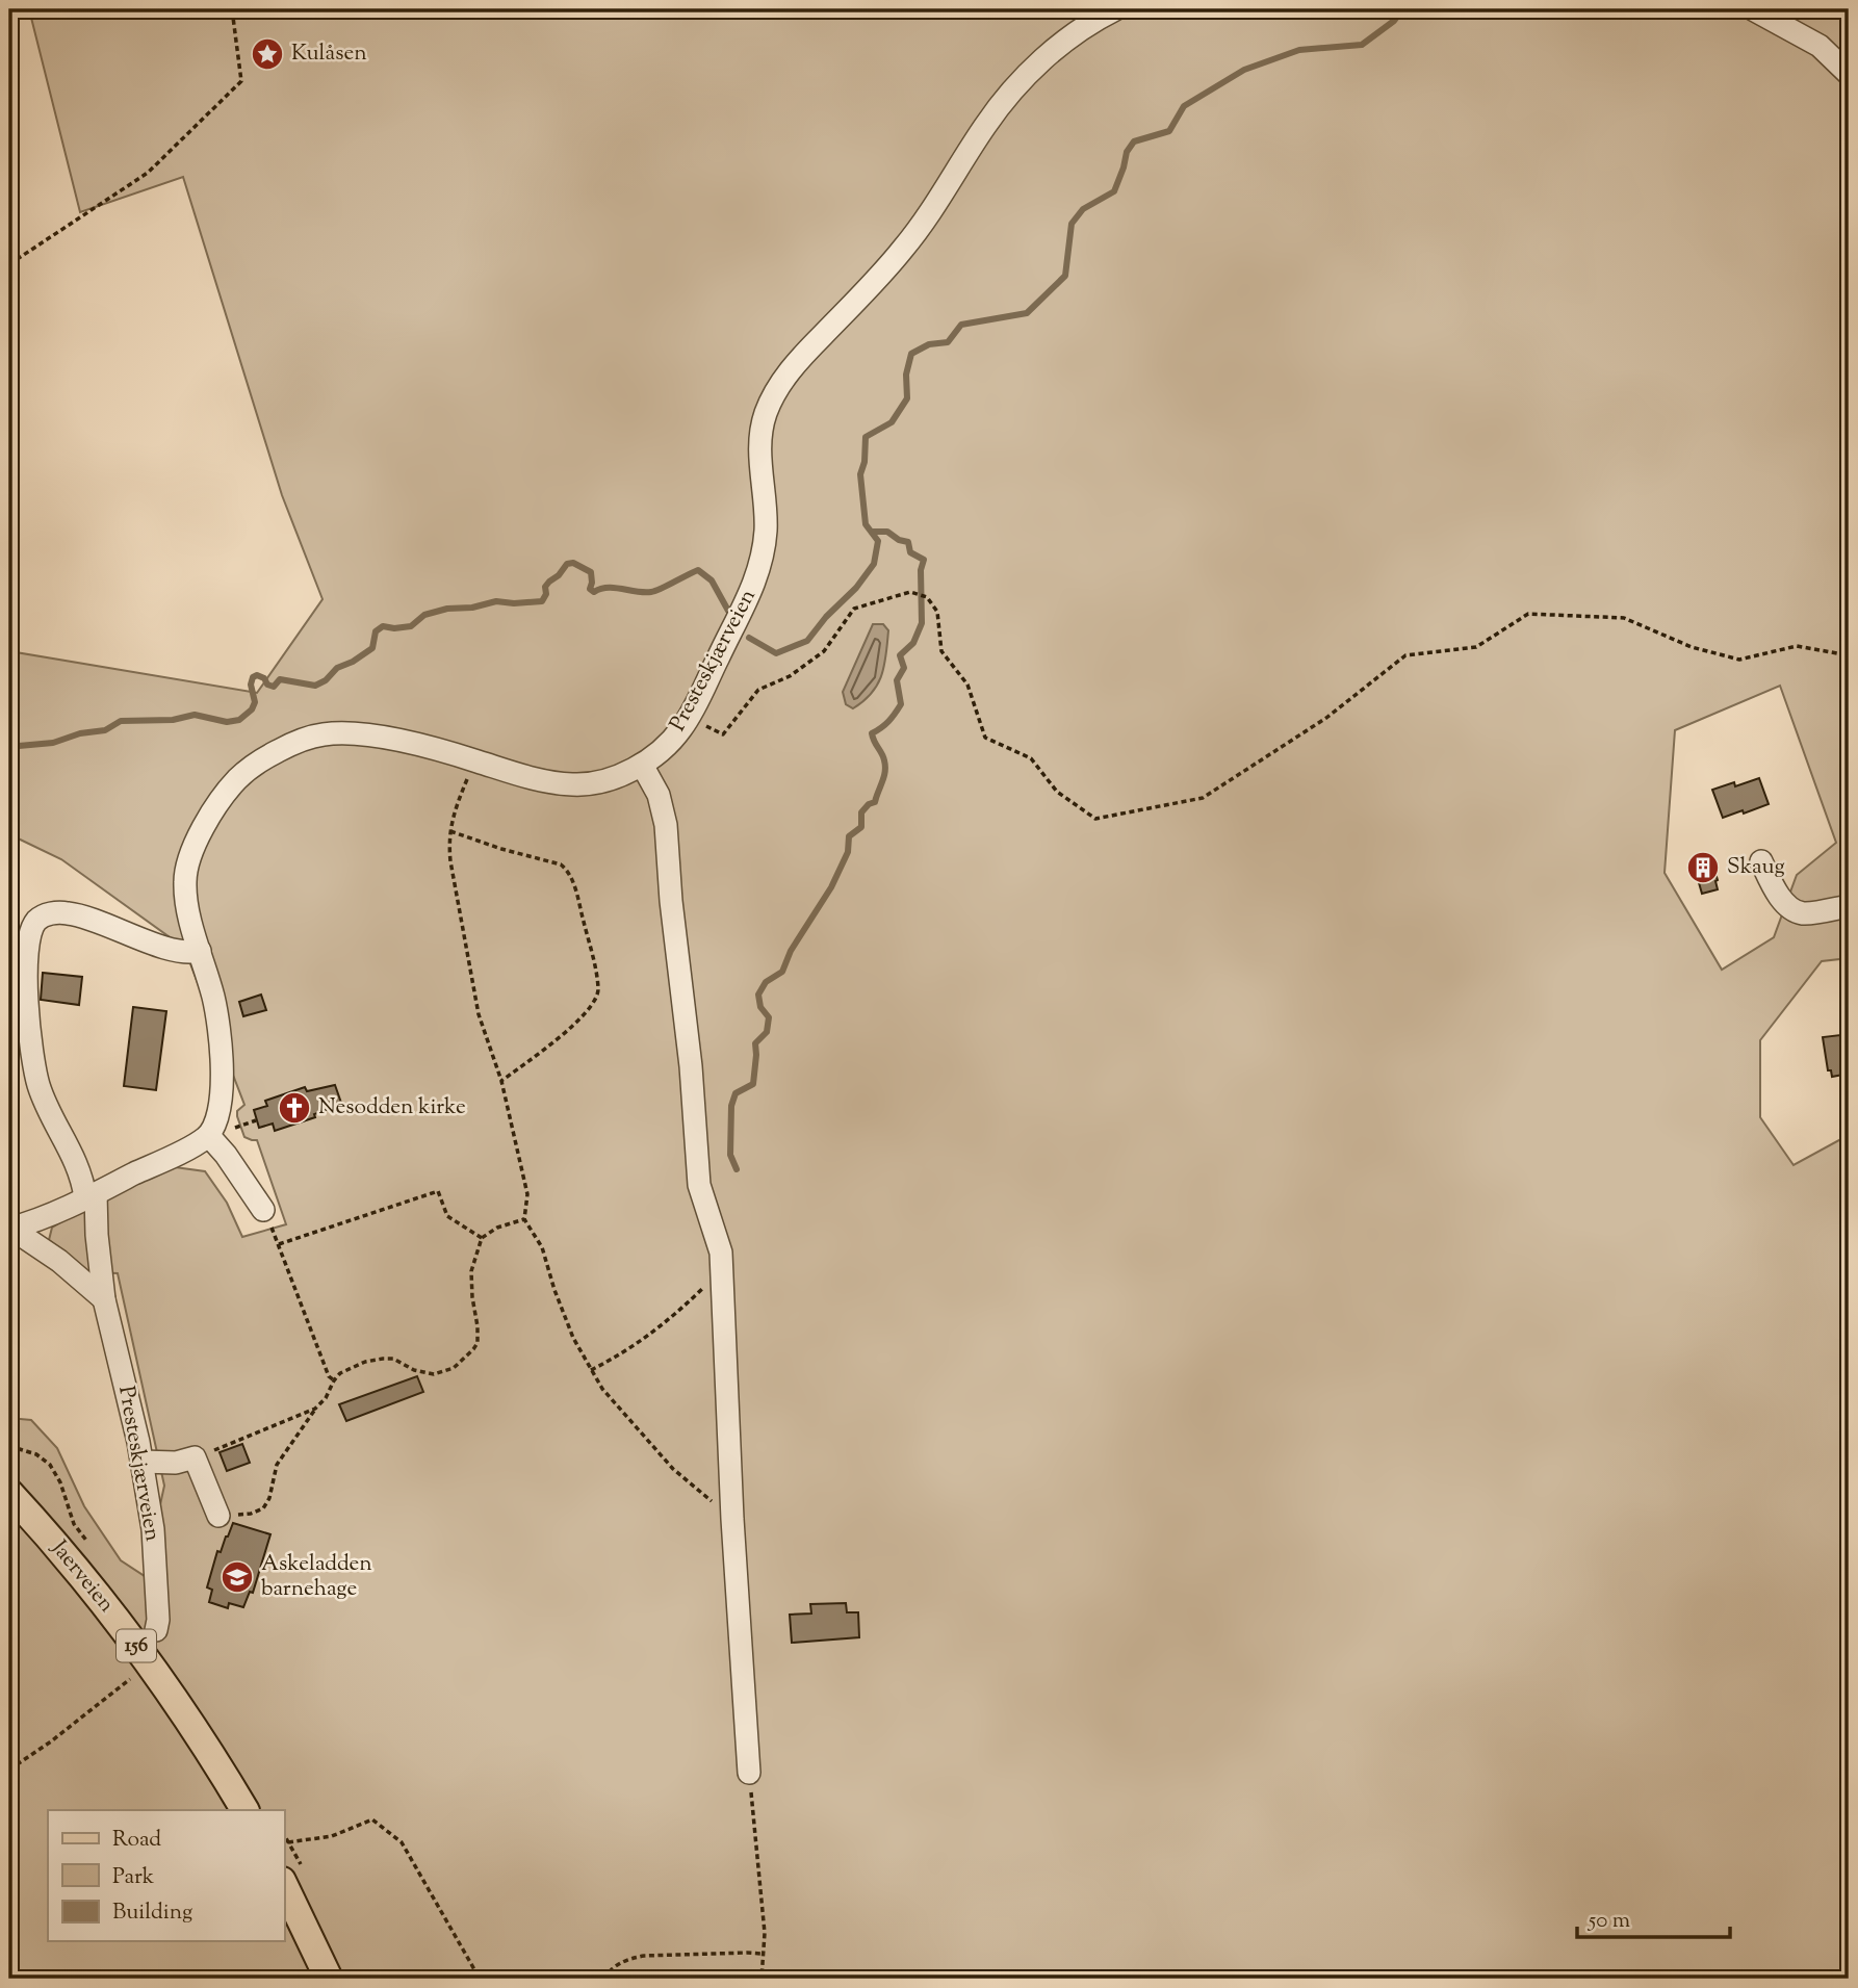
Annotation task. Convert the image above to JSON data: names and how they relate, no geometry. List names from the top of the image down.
{
  "streets": {
    "main road": ["Jaerveien", "156"],
    "street": ["Presteskjærveien"]
  },
  "places": {
    "place": ["Kulåsen"],
    "building": ["Skaug"],
    "church": ["Nesodden kirke"],
    "school or university": ["Askeladden barnehage"]
  },
  "legend": ["Road", "Park", "Building"],
  "scale_bar": "50 m"
}
